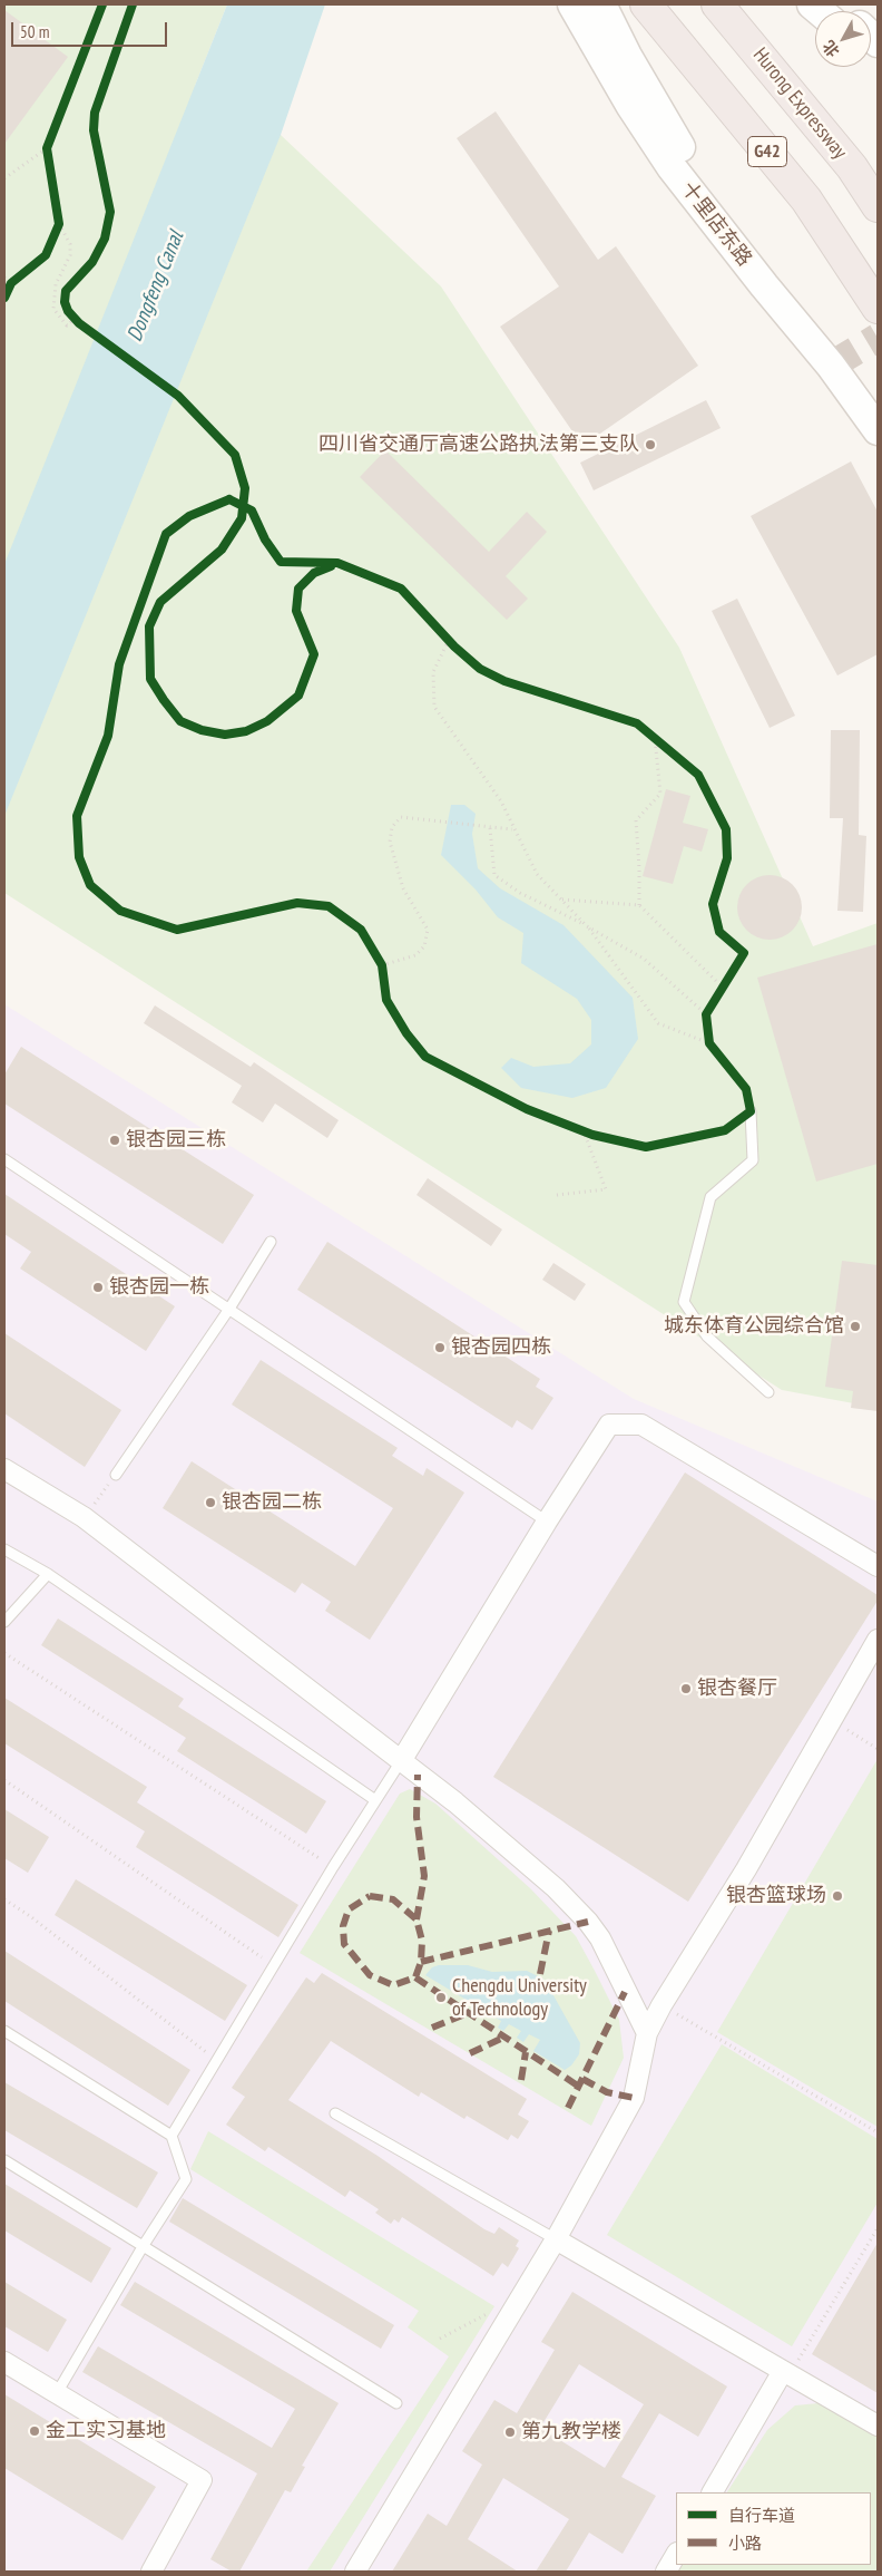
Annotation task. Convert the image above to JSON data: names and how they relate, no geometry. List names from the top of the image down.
{
  "streets": {
    "highway": ["Hurong Expressway", "G42"],
    "street": ["十里店东路"]
  },
  "water": ["Dongfeng Canal"],
  "places": [
    "四川省交通厅高速公路执法第三支队",
    "银杏园三栋",
    "银杏园一栋",
    "城东体育公园综合馆",
    "银杏园四栋",
    "银杏园二栋",
    "银杏餐厅",
    "银杏篮球场",
    "Chengdu University of Technology",
    "金工实习基地",
    "第九教学楼"
  ],
  "legend": ["自行车道", "小路"],
  "scale_bar": "50 m",
  "north": "bottom left"
}
